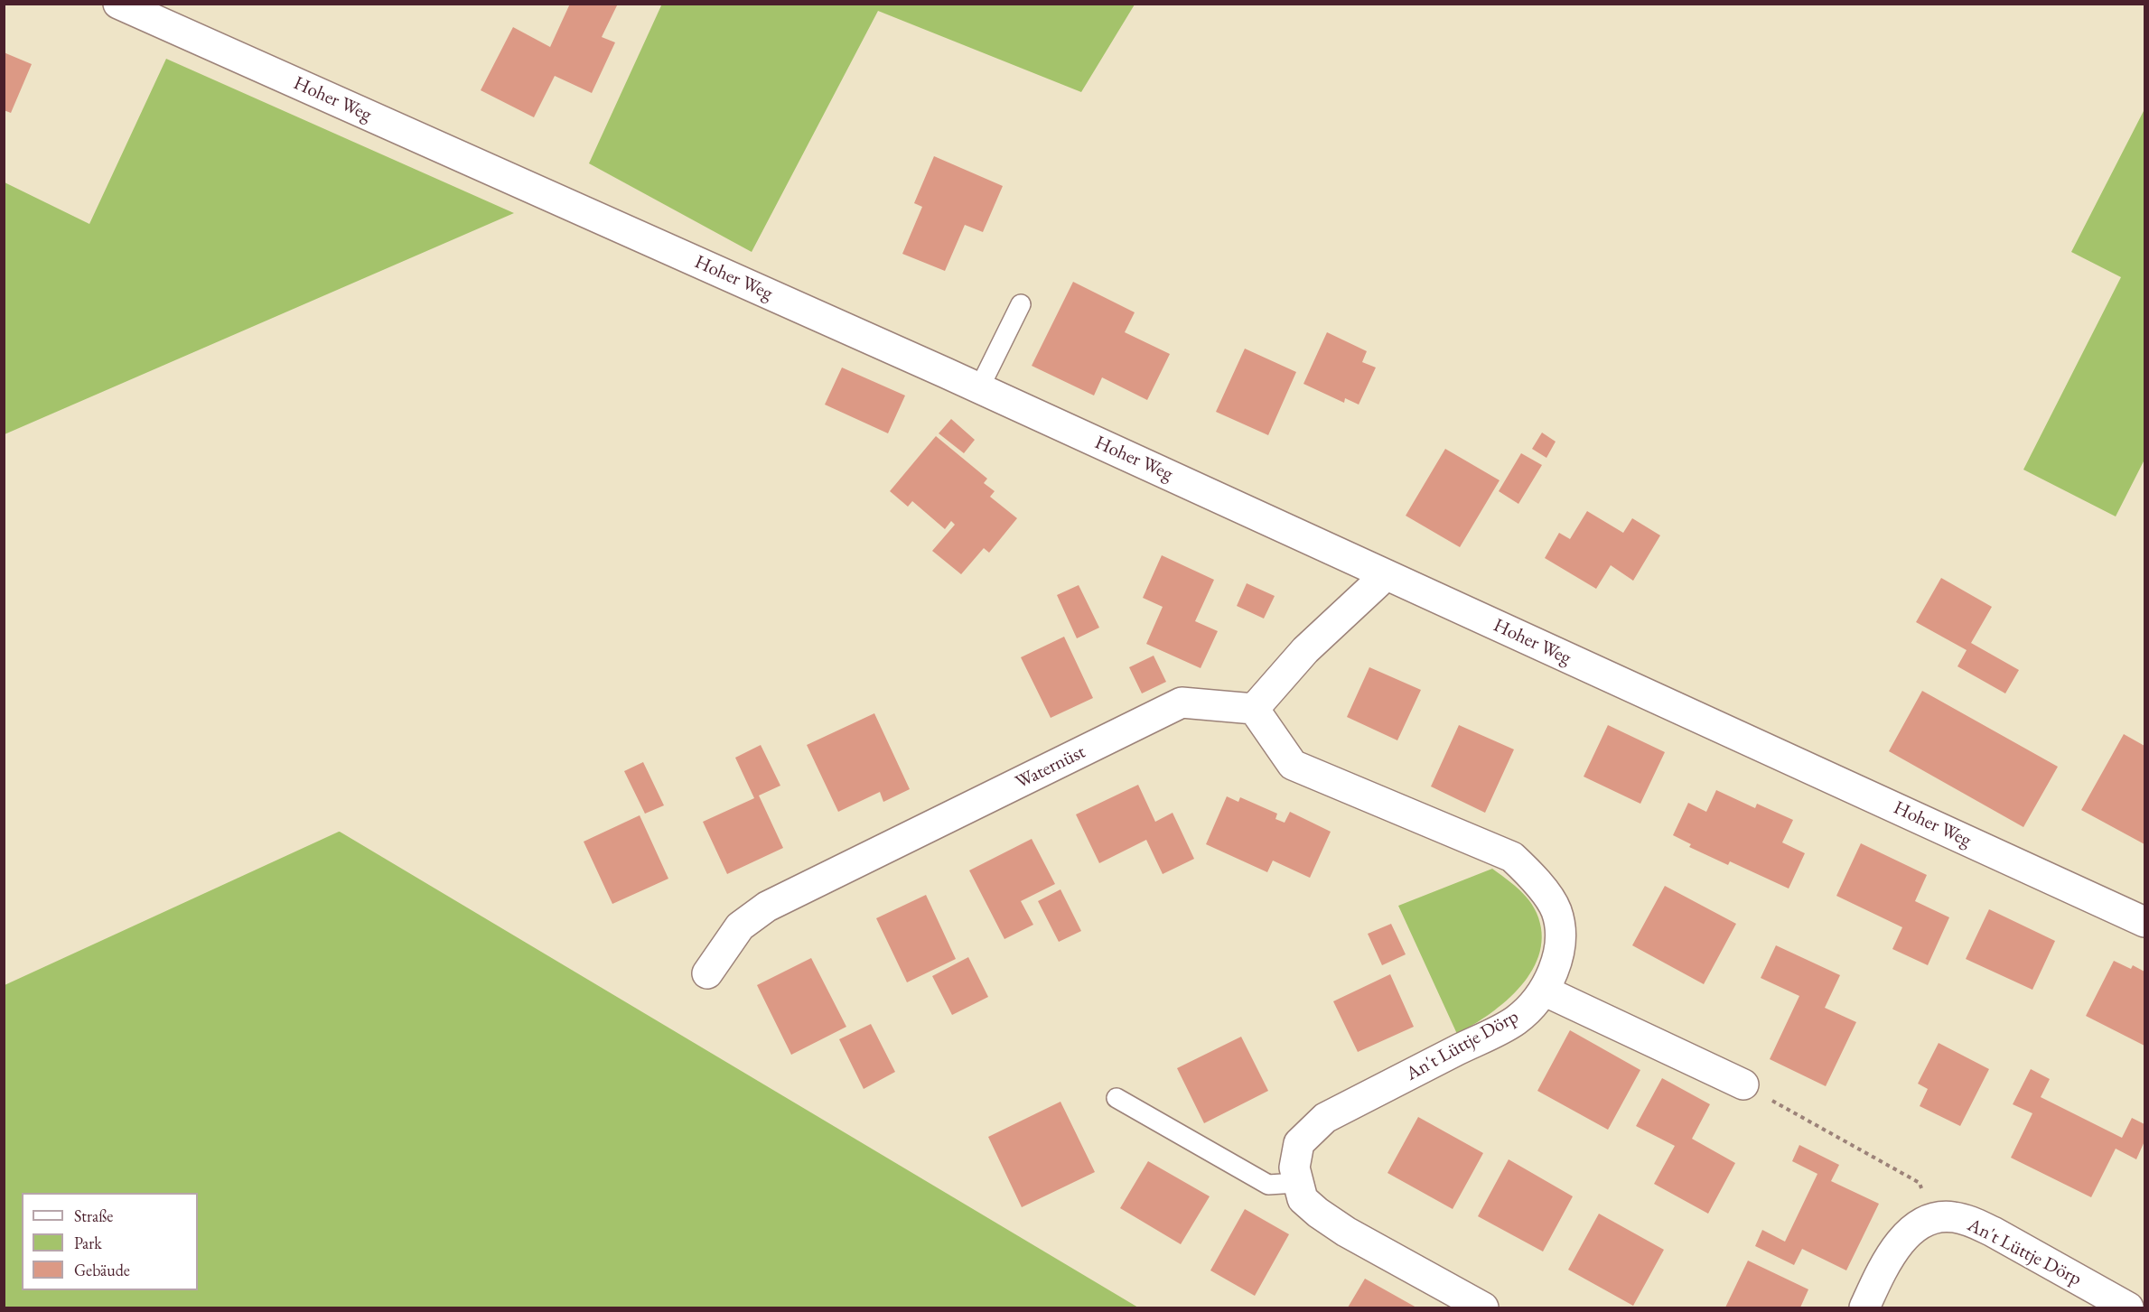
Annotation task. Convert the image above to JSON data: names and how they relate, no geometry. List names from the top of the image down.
{
  "streets": {
    "street": ["Hoher Weg", "Waternüst", "An't Lüttje Dörp"]
  },
  "crossings": [
    ["Waternüst", "An't Lüttje Dörp"]
  ],
  "legend": ["Straße", "Park", "Gebäude"]
}
